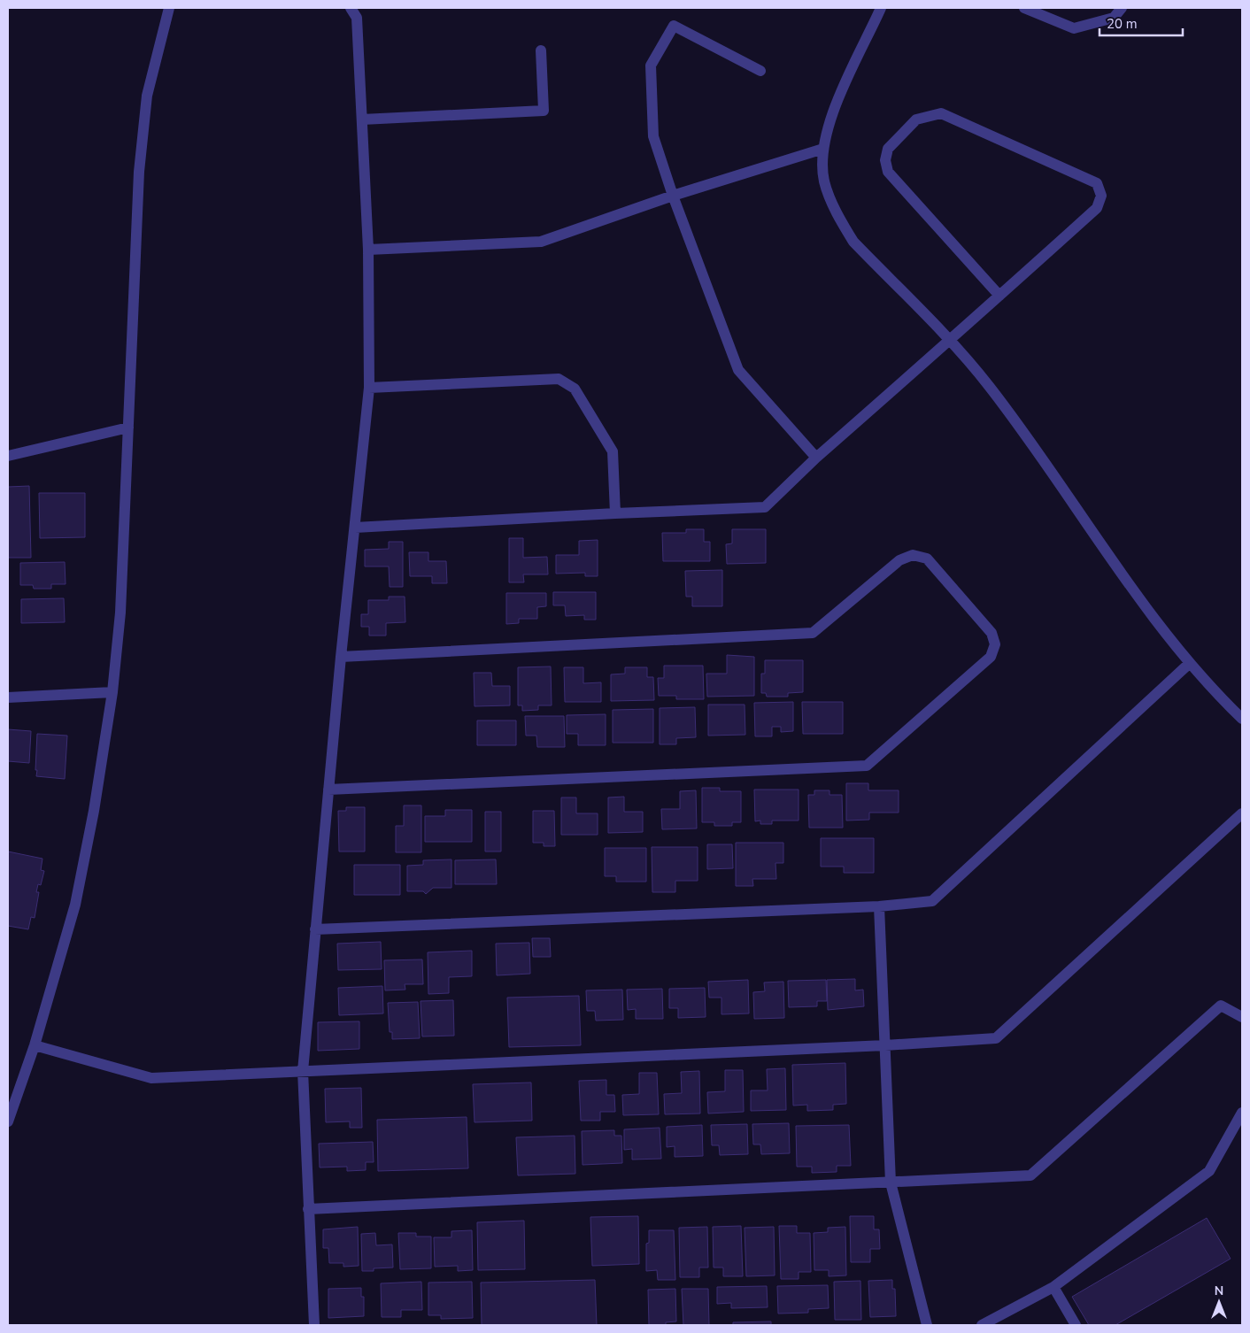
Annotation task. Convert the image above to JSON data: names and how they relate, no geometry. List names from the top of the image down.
{
  "scale_bar": "20 m",
  "north": "top"
}
